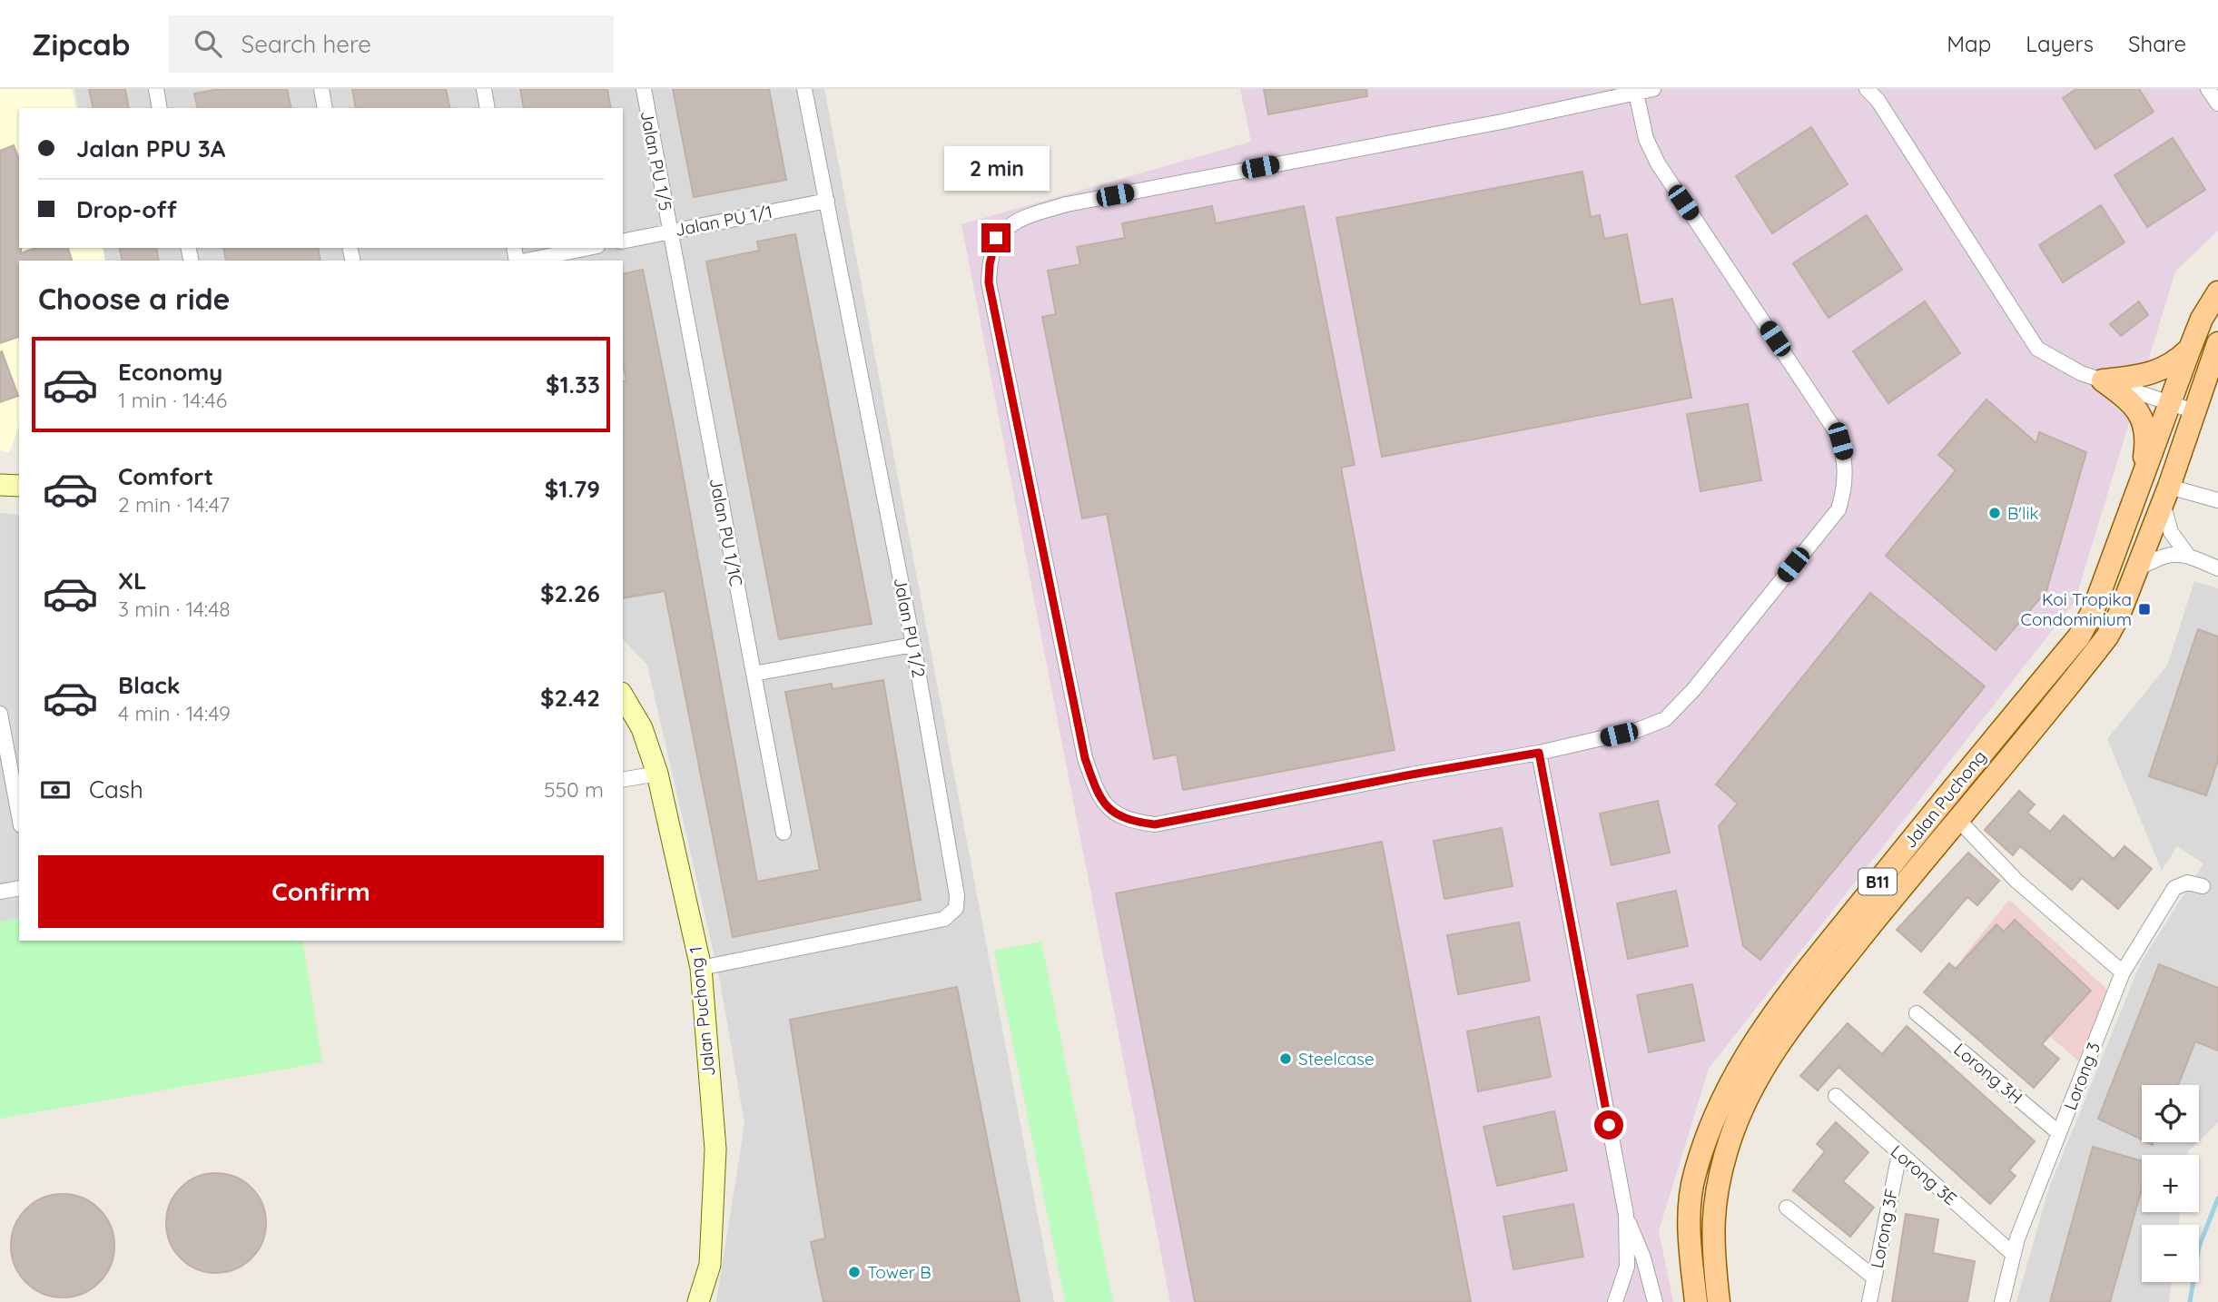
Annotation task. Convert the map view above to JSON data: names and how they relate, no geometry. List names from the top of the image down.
{
  "streets": {
    "main road": ["Jalan Puchong", "B11"],
    "street": [
      "Jalan PU 1/5",
      "Jalan PU 1/1",
      "Jalan PU 1/1C",
      "Jalan PU 1/2",
      "Jalan Puchong 1",
      "Lorong 3H",
      "Lorong 3",
      "Lorong 3E",
      "Lorong 3F"
    ]
  },
  "crossings": [
    ["Jalan PU 1/5", "Jalan PU 1/1"],
    ["Jalan PU 1/5", "Jalan PU 1/1C"],
    ["Jalan PU 1/1", "Jalan PU 1/1C"],
    ["Jalan PU 1/1", "Jalan PU 1/2"],
    ["Jalan PU 1/2", "Jalan Puchong 1"],
    ["Lorong 3H", "Lorong 3"],
    ["Lorong 3", "Lorong 3E"],
    ["Lorong 3E", "Lorong 3F"]
  ],
  "places": {
    "other": ["B'lik", "Steelcase", "Tower B"],
    "transit": ["Koi Tropika Condominium"]
  },
  "page": {
    "header": "Zipcab",
    "search": "Search here",
    "nav": ["Map", "Layers", "Share"],
    "banner": ["Jalan PPU 3A", "Drop-off"],
    "bubble": "2 min",
    "heading": "Choose a ride",
    "list": [
      {
        "name": "Economy",
        "note": "1 min · 14:46",
        "value": "$1.33"
      },
      {
        "name": "Comfort",
        "note": "2 min · 14:47",
        "value": "$1.79"
      },
      {
        "name": "XL",
        "note": "3 min · 14:48",
        "value": "$2.26"
      },
      {
        "name": "Black",
        "note": "4 min · 14:49",
        "value": "$2.42"
      }
    ],
    "pay": ["Cash", "550 m"],
    "buttons": "Confirm",
    "map_buttons": ["+", "−"]
  }
}
